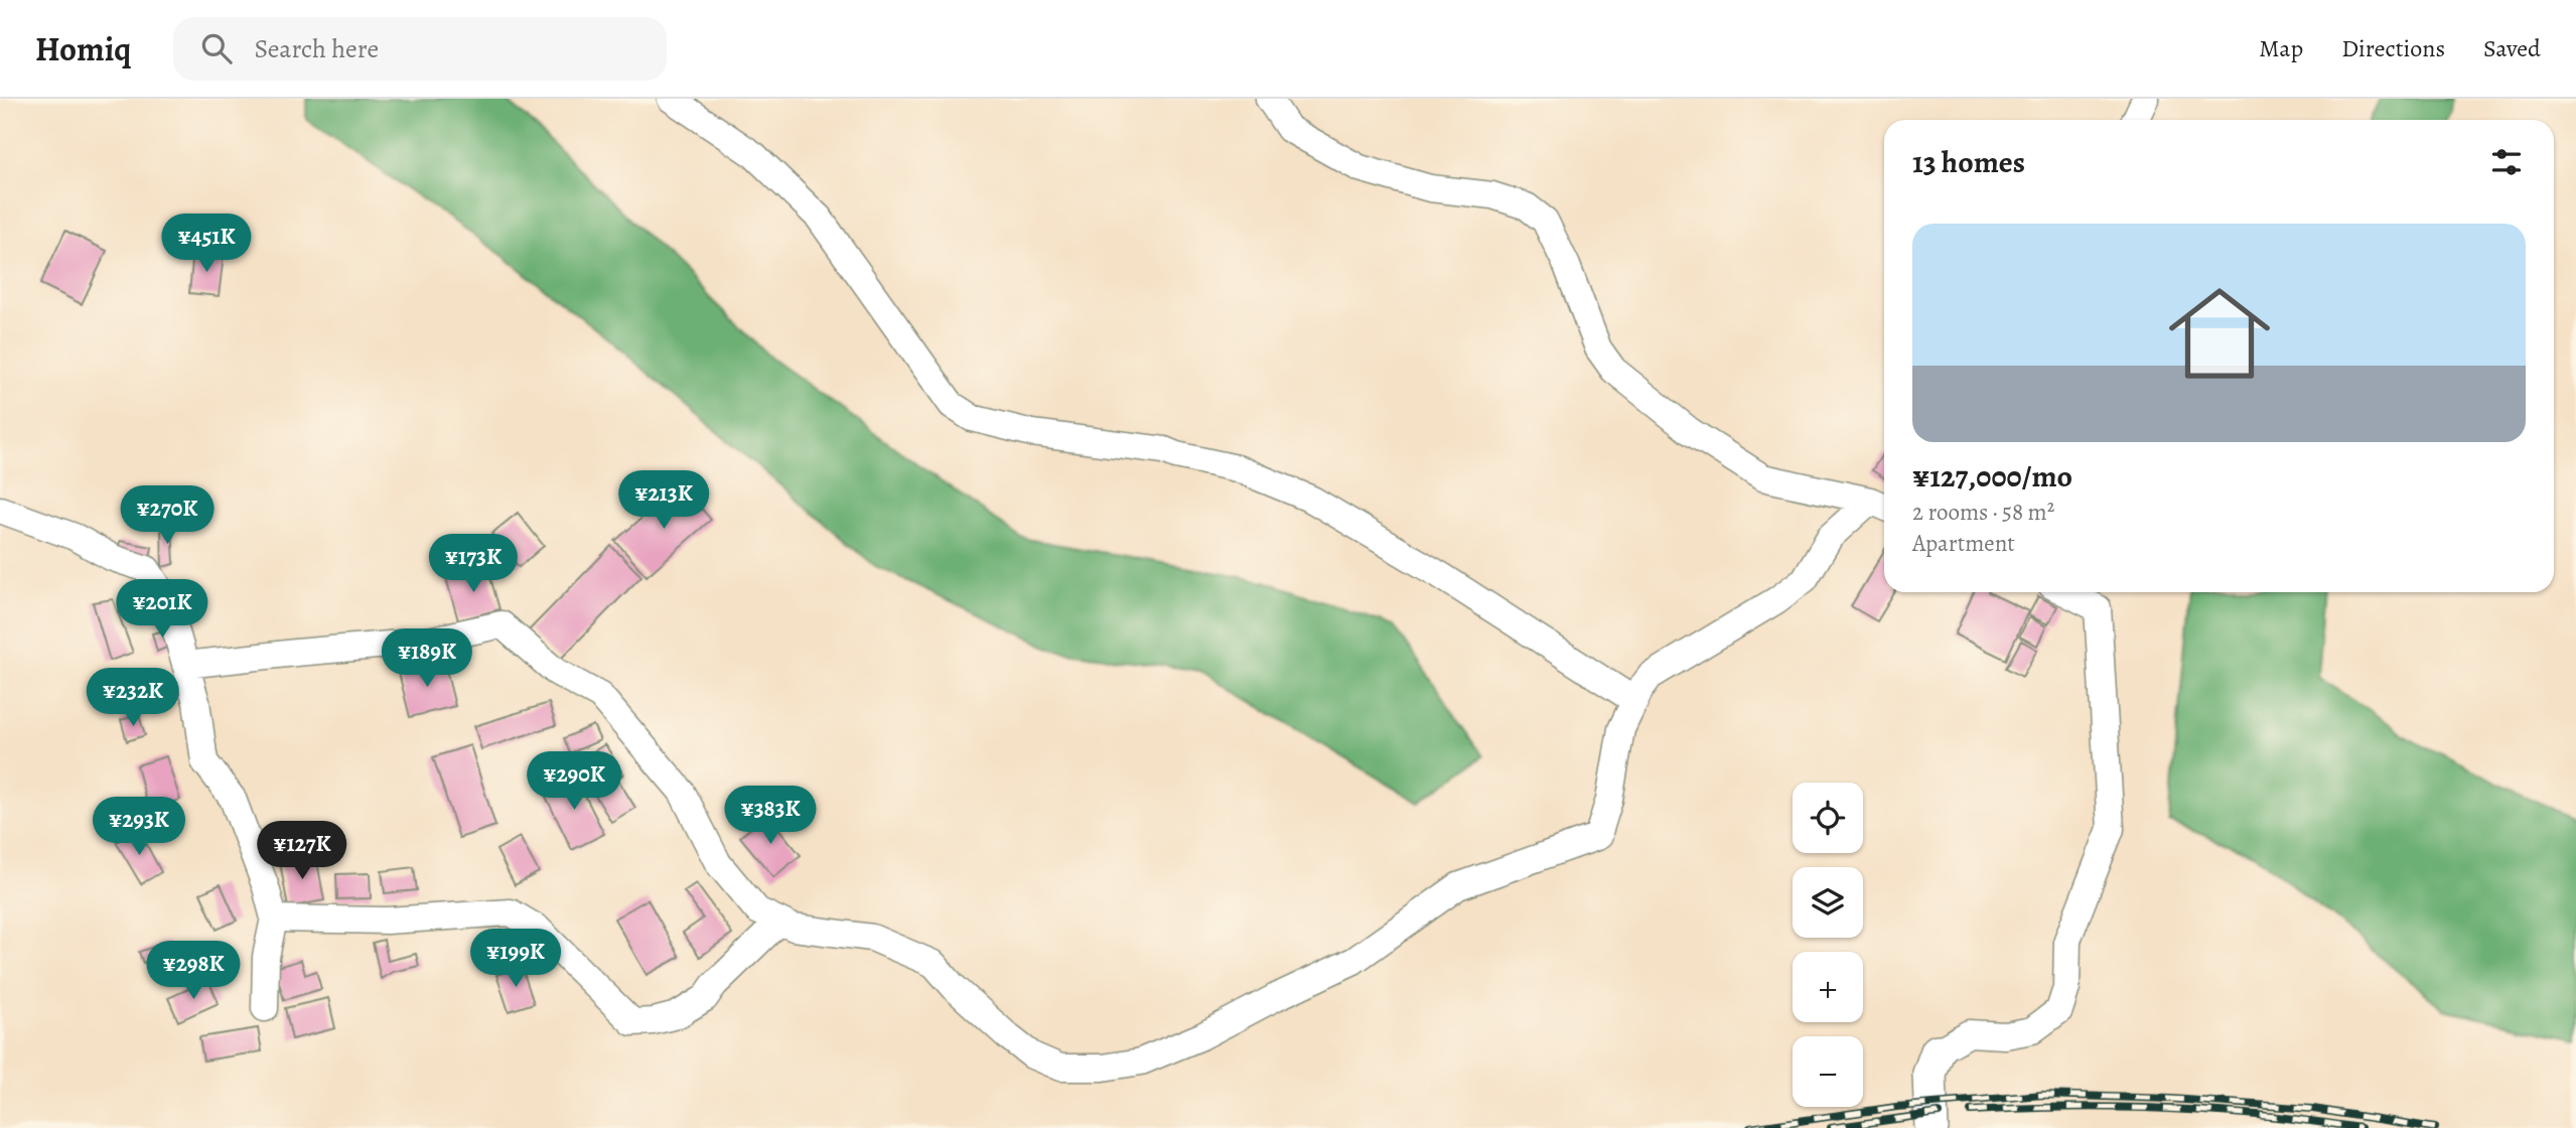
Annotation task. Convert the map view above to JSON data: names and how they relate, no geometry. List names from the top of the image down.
{
  "page": {
    "header": "Homiq",
    "search": "Search here",
    "nav": ["Map", "Directions", "Saved"],
    "heading": "13 homes",
    "list": [
      {
        "name": "¥127,000/mo",
        "note": "2 rooms · 58 m² · Apartment"
      }
    ],
    "price": [
      "¥451K",
      "¥213K",
      "¥270K",
      "¥173K",
      "¥201K",
      "¥189K",
      "¥232K",
      "¥290K",
      "¥383K",
      "¥293K",
      "¥127K",
      "¥199K",
      "¥298K"
    ],
    "map_buttons": ["+", "−"]
  }
}
